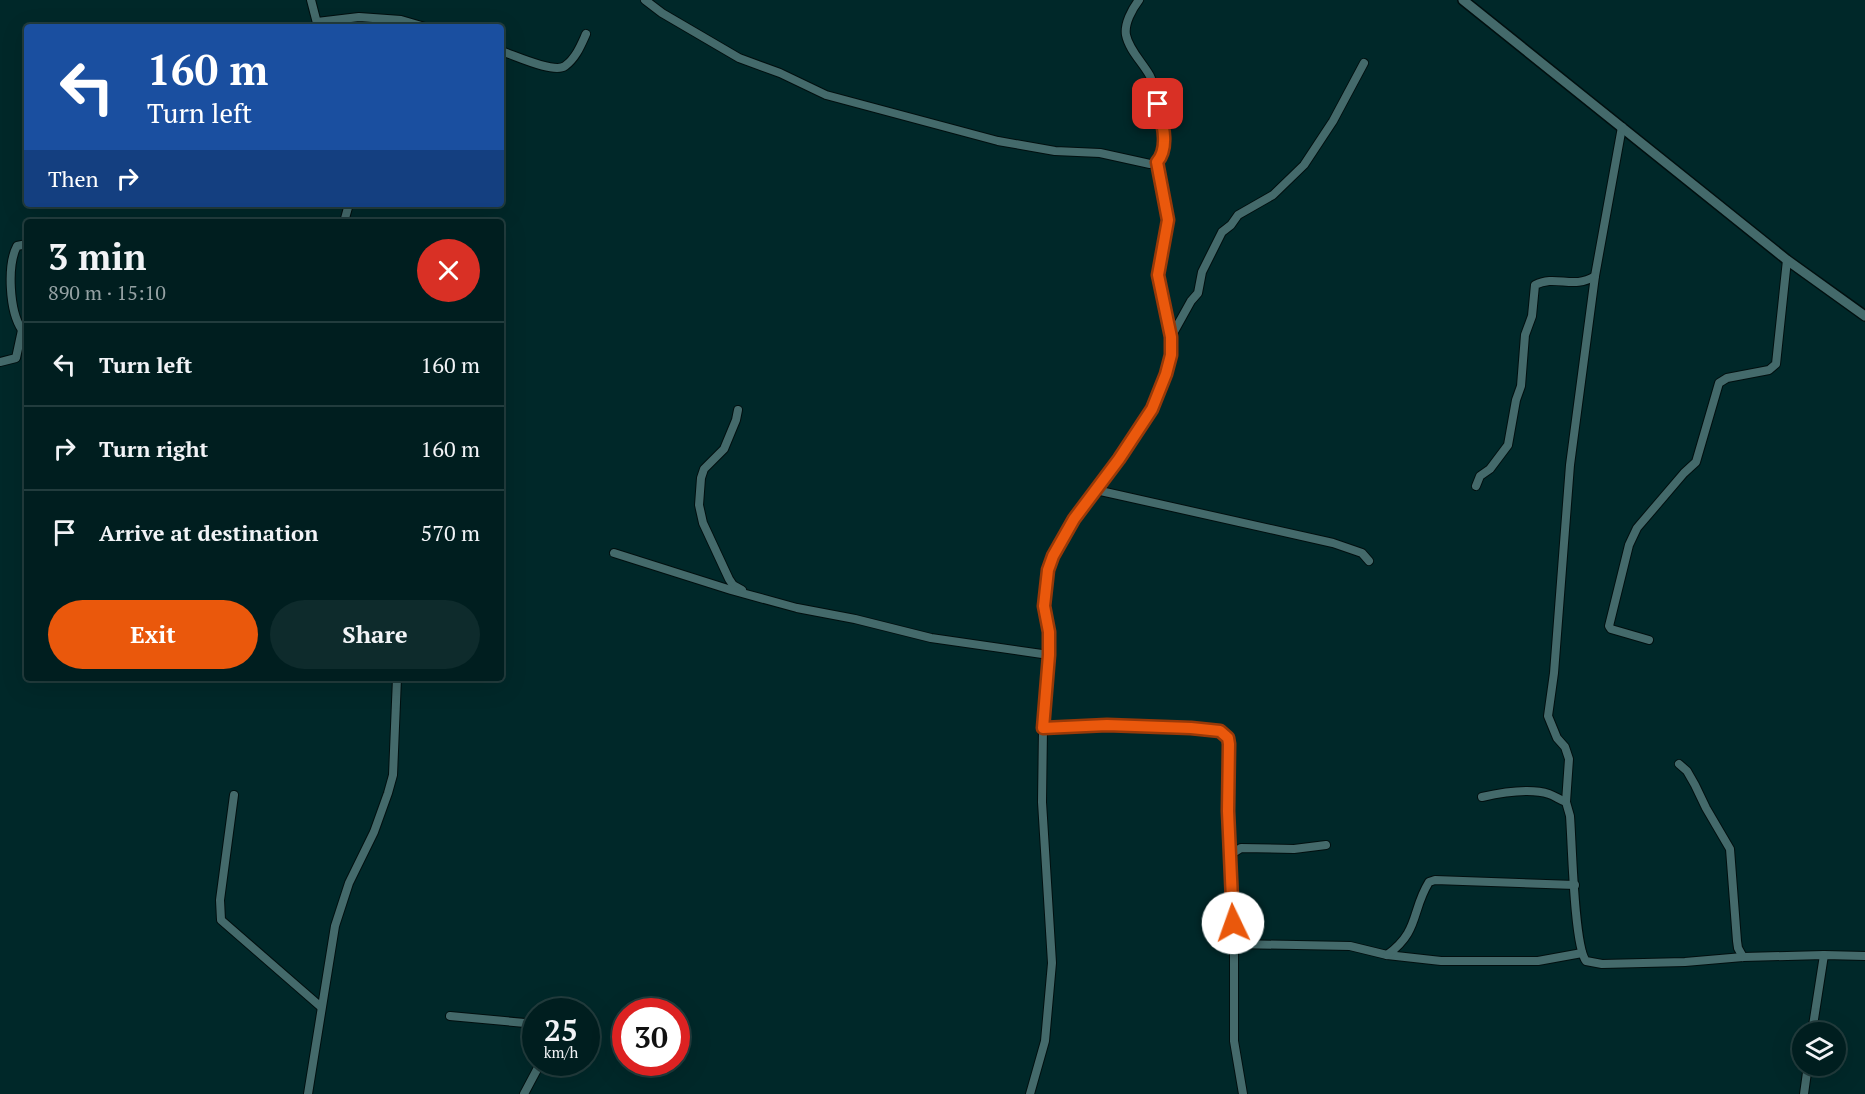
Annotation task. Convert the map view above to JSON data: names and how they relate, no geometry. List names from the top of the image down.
{
  "page": {
    "turn": ["160 m", "Turn left"],
    "then": "Then",
    "heading": ["3 min", "890 m · 15:10"],
    "list": [
      {
        "name": "Turn left",
        "value": "160 m"
      },
      {
        "name": "Turn right",
        "value": "160 m"
      },
      {
        "name": "Arrive at destination",
        "value": "570 m"
      }
    ],
    "buttons": ["Exit", "Share"],
    "speed": "25 km/h",
    "limit": "30"
  }
}
